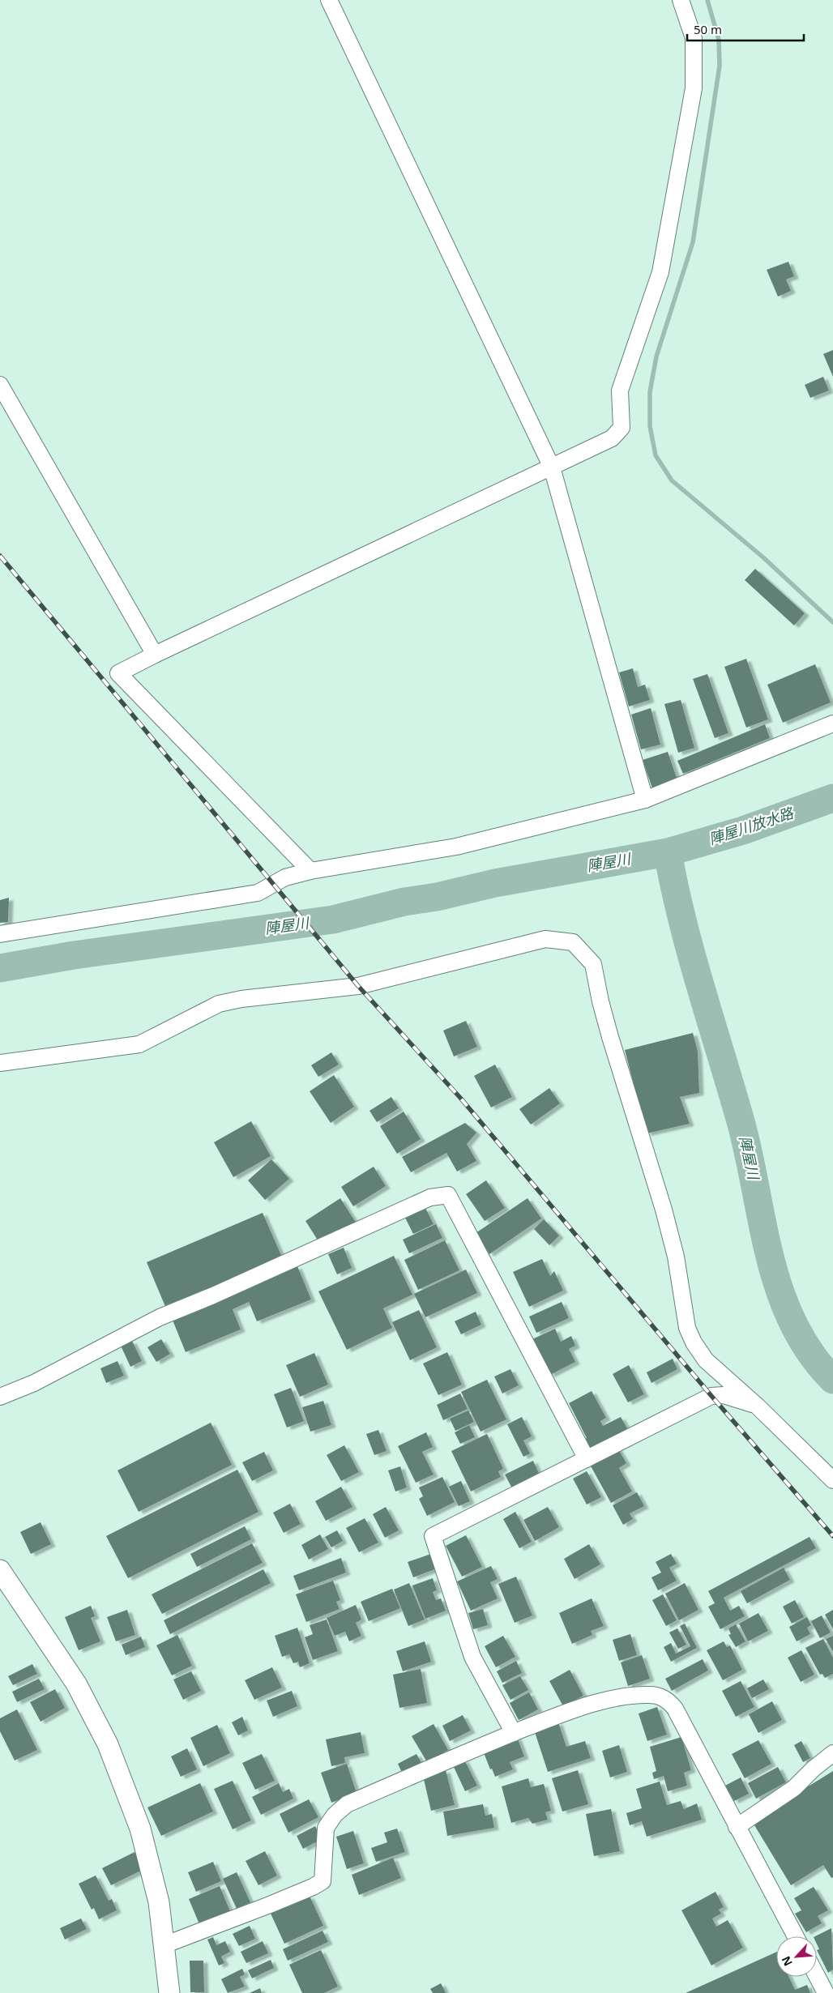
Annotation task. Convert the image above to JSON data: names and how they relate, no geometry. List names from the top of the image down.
{
  "water": ["陣屋川放水路", "陣屋川"],
  "scale_bar": "50 m",
  "north": "bottom left"
}
